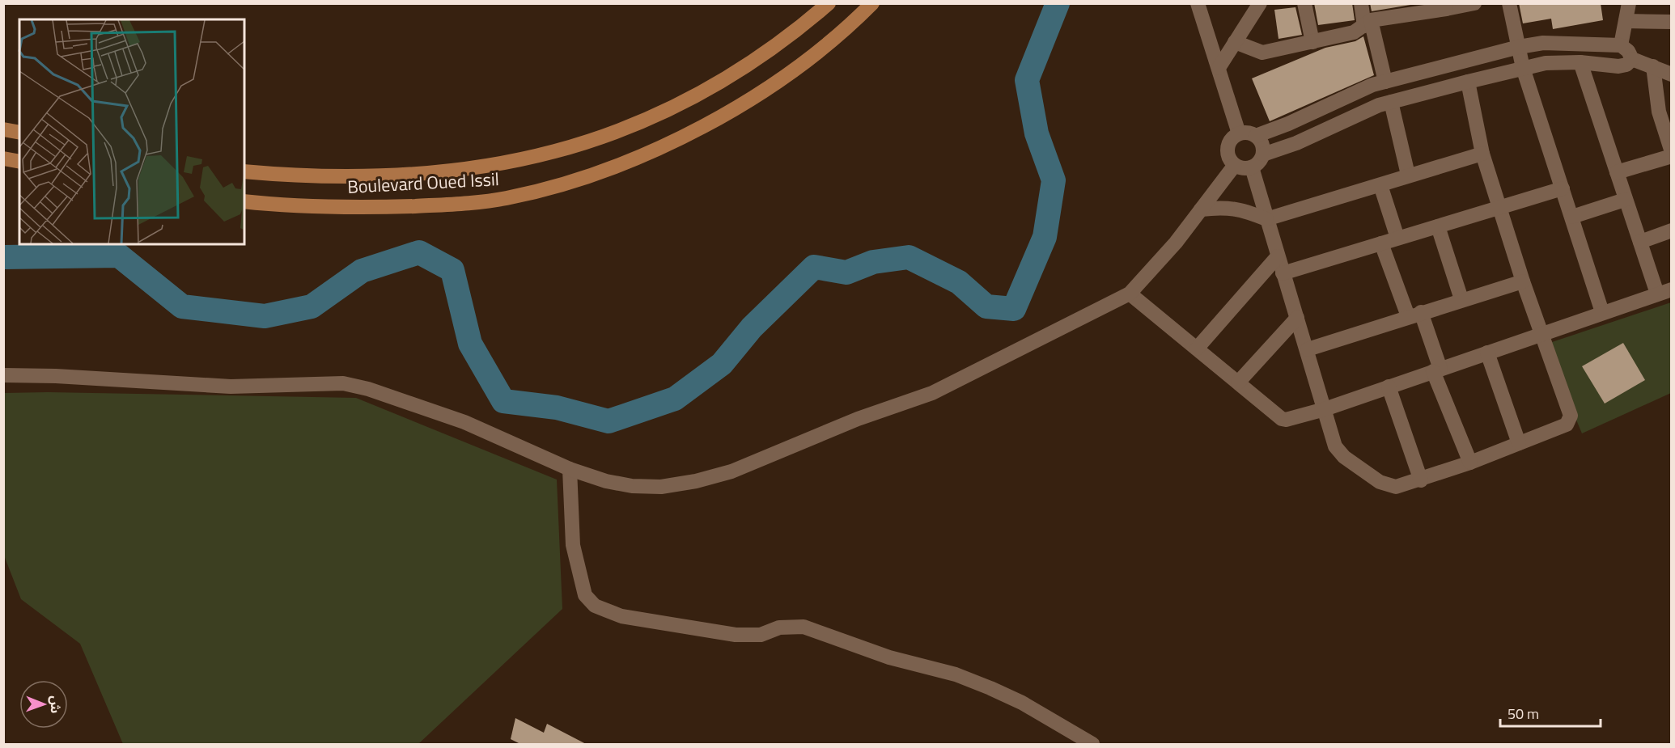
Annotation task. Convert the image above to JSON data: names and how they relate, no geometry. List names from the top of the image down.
{
  "streets": {
    "main road": ["Boulevard Oued Issil"]
  },
  "scale_bar": "50 m",
  "north": "right"
}
